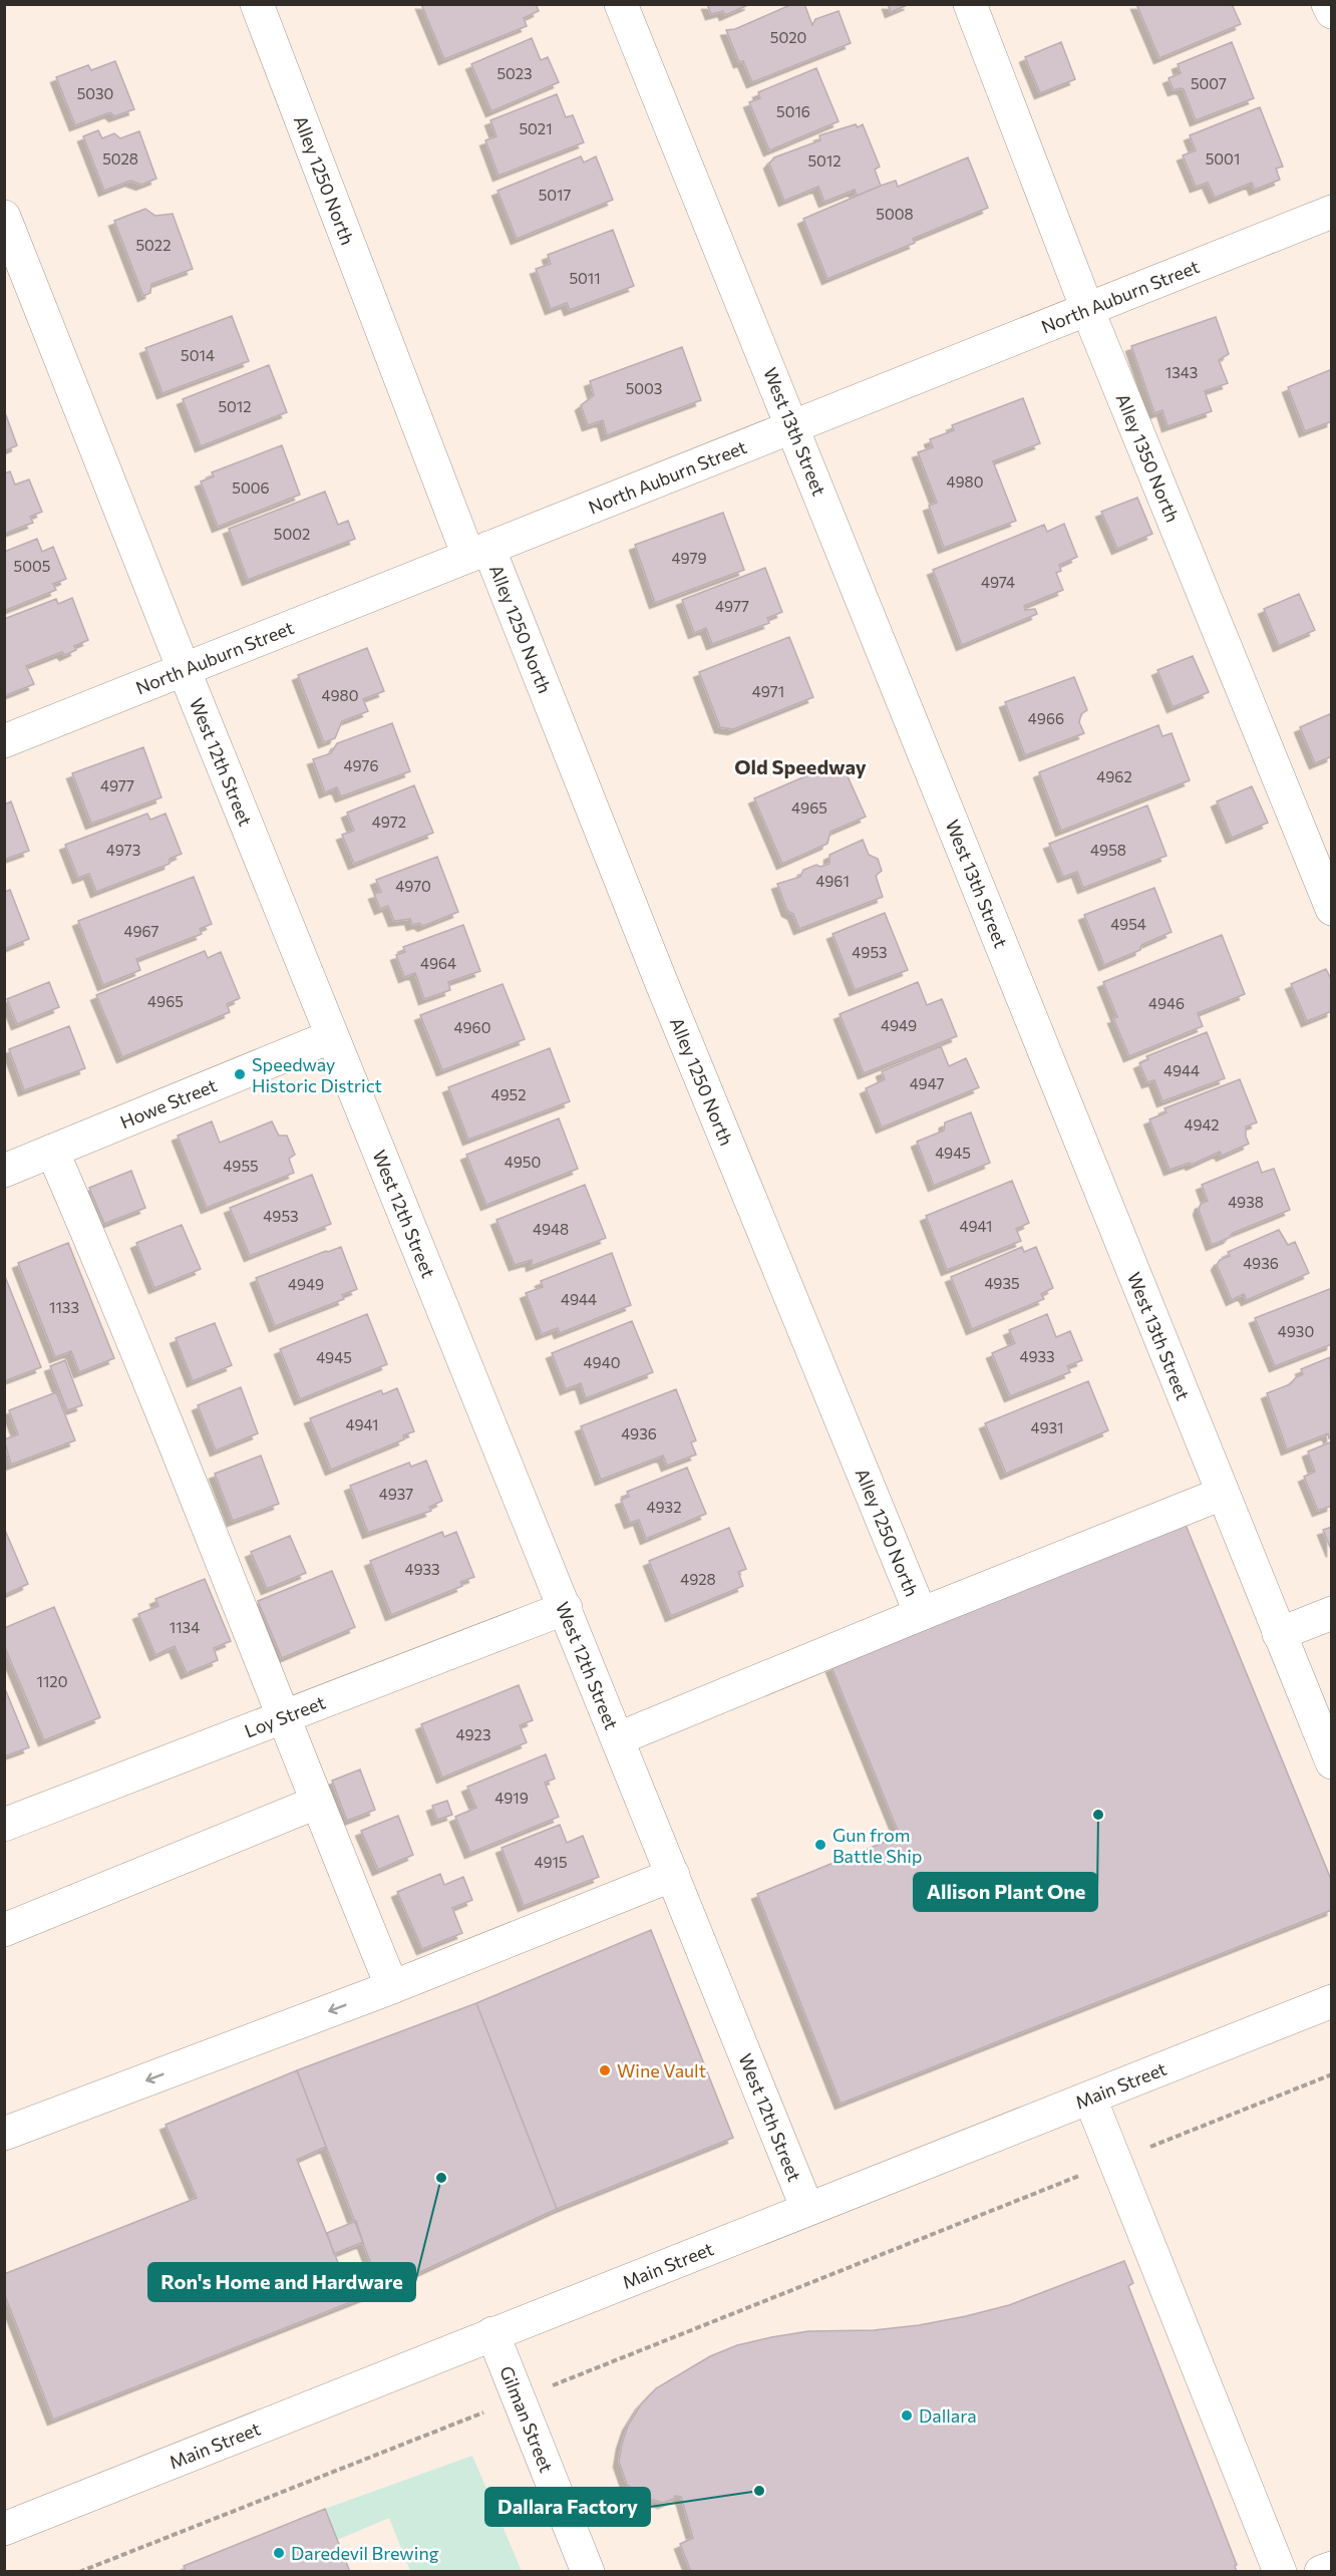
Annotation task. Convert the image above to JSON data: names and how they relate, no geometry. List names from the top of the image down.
{
  "streets": {
    "street": [
      "Alley 1250 North",
      "North Auburn Street",
      "West 13th Street",
      "Alley 1350 North",
      "West 12th Street",
      "Howe Street",
      "Loy Street",
      "Main Street",
      "Gilman Street"
    ]
  },
  "crossings": [
    ["Alley 1250 North", "North Auburn Street"],
    ["North Auburn Street", "West 13th Street"],
    ["North Auburn Street", "Alley 1350 North"],
    ["North Auburn Street", "West 12th Street"],
    ["West 12th Street", "Howe Street"],
    ["West 12th Street", "Loy Street"],
    ["West 12th Street", "Main Street"],
    ["Main Street", "Gilman Street"]
  ],
  "districts": ["Old Speedway"],
  "places": [
    "Speedway Historic District",
    "Allison Plant One",
    "Gun from Battle Ship",
    "Wine Vault",
    "Ron's Home and Hardware",
    "Dallara",
    "Dallara Factory",
    "Daredevil Brewing"
  ],
  "house_numbers": [
    "5020",
    "5023",
    "5007",
    "5030",
    "5016",
    "5021",
    "5028",
    "5001",
    "5012",
    "5017",
    "5008",
    "5022",
    "5011",
    "5014",
    "1343",
    "5003",
    "5012",
    "4980",
    "5006",
    "5002",
    "4979",
    "5005",
    "4974",
    "4977",
    "4971",
    "4980",
    "4966",
    "4976",
    "4962",
    "4977",
    "4965",
    "4972",
    "4973",
    "4958",
    "4961",
    "4970",
    "4954",
    "4967",
    "4953",
    "4964",
    "4965",
    "4946",
    "4949",
    "4960",
    "4944",
    "4947",
    "4952",
    "4942",
    "4945",
    "4950",
    "4955",
    "4938",
    "4953",
    "4941",
    "4948",
    "4936",
    "4935",
    "4949",
    "4944",
    "1133",
    "4930",
    "4933",
    "4945",
    "4940",
    "4941",
    "4931",
    "4936",
    "4937",
    "4932",
    "4933",
    "4928",
    "1134",
    "1120",
    "4923",
    "4919",
    "4915"
  ]
}
